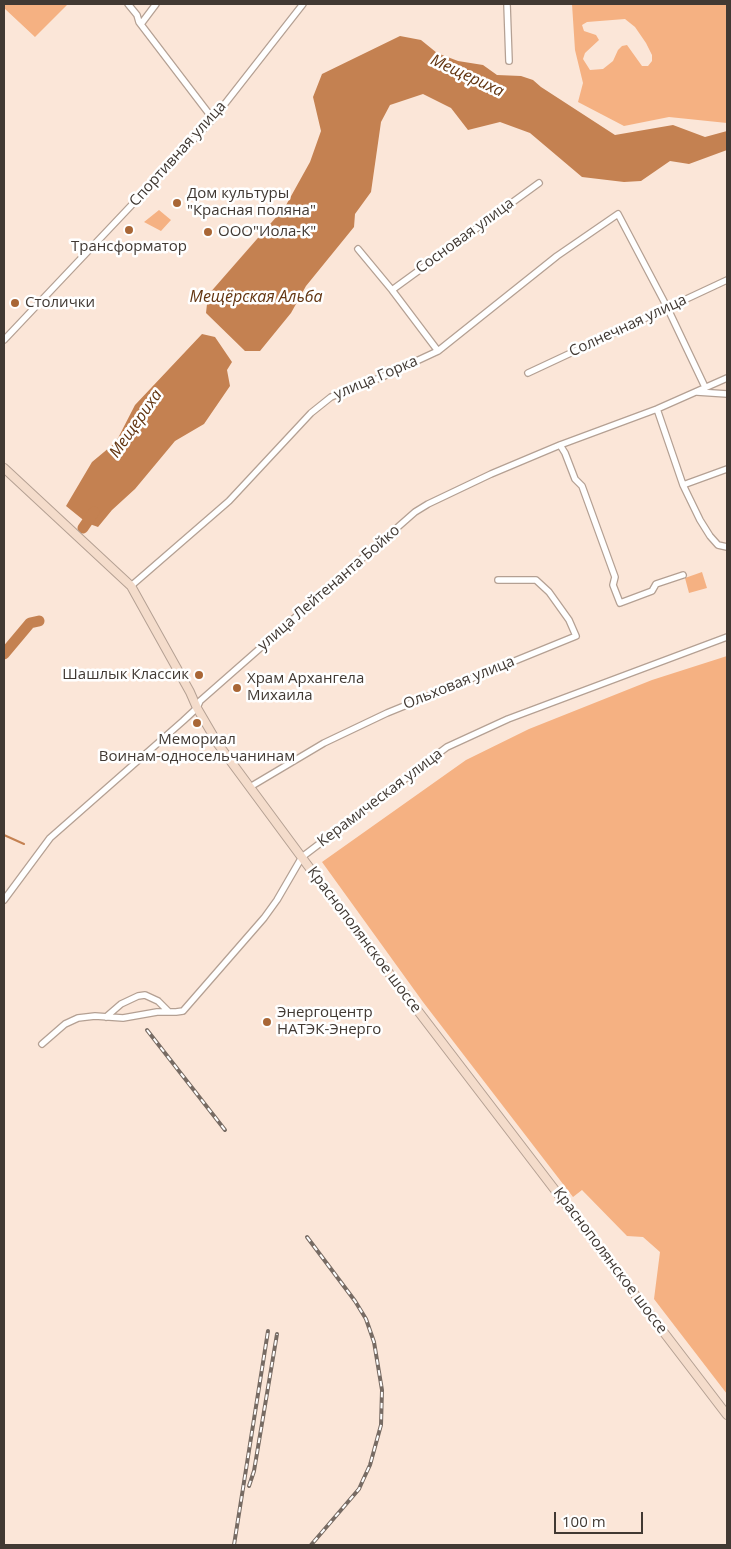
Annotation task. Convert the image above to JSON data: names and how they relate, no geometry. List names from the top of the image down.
{
  "streets": {
    "main road": ["Краснополянское шоссе"],
    "street": [
      "Спортивная улица",
      "Сосновая улица",
      "Солнечная улица",
      "улица Горка",
      "улица Лейтенанта Бойко",
      "Ольховая улица",
      "Керамическая улица"
    ]
  },
  "crossings": [
    ["Солнечная улица", "улица Горка"],
    ["улица Горка", "Краснополянское шоссе"],
    ["улица Лейтенанта Бойко", "Краснополянское шоссе"],
    ["Ольховая улица", "Краснополянское шоссе"],
    ["Керамическая улица", "Краснополянское шоссе"]
  ],
  "water": ["Мещериха", "Мещёрская Альба"],
  "places": [
    "Дом культуры \"Красная поляна\"",
    "Трансформатор",
    "ООО\"Иола-К\"",
    "Столички",
    "Шашлык Классик",
    "Храм Архангела Михаила",
    "Мемориал Воинам-односельчанинам",
    "Энергоцентр НАТЭК-Энерго"
  ],
  "scale_bar": "100 m"
}
